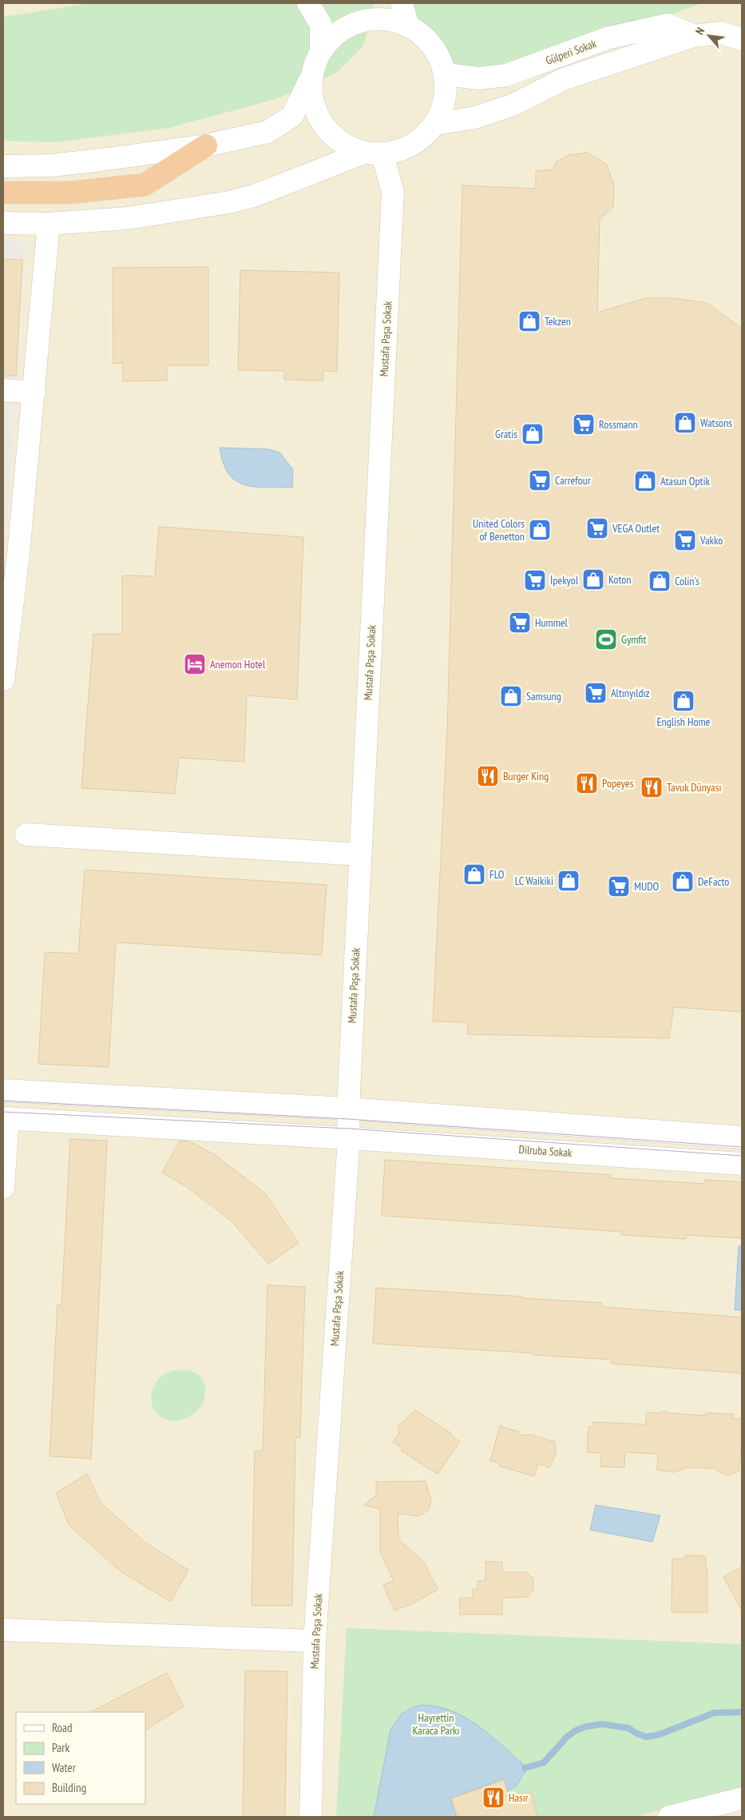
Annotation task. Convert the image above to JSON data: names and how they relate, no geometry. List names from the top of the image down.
{
  "streets": {
    "street": ["Gülperi Sokak", "Mustafa Paşa Sokak", "Dilruba Sokak"]
  },
  "crossings": [
    ["Gülperi Sokak", "Mustafa Paşa Sokak"],
    ["Mustafa Paşa Sokak", "Dilruba Sokak"]
  ],
  "parks": ["Hayrettin Karaca Parkı"],
  "places": {
    "shop": [
      "Tekzen",
      "Watsons",
      "Gratis",
      "Atasun Optik",
      "United Colors of Benetton",
      "Koton",
      "Colin's",
      "Samsung",
      "English Home",
      "FLO",
      "LC Waikiki",
      "DeFacto"
    ],
    "supermarket": [
      "Rossmann",
      "Carrefour",
      "VEGA Outlet",
      "Vakko",
      "İpekyol",
      "Hummel",
      "Altınyıldız",
      "MUDO"
    ],
    "sports": ["Gymfit"],
    "hotel": ["Anemon Hotel"],
    "restaurant": [
      "Burger King",
      "Popeyes",
      "Tavuk Dünyası",
      "Hasır"
    ]
  },
  "legend": [
    "Road",
    "Park",
    "Water",
    "Building"
  ],
  "north": "top left"
}
